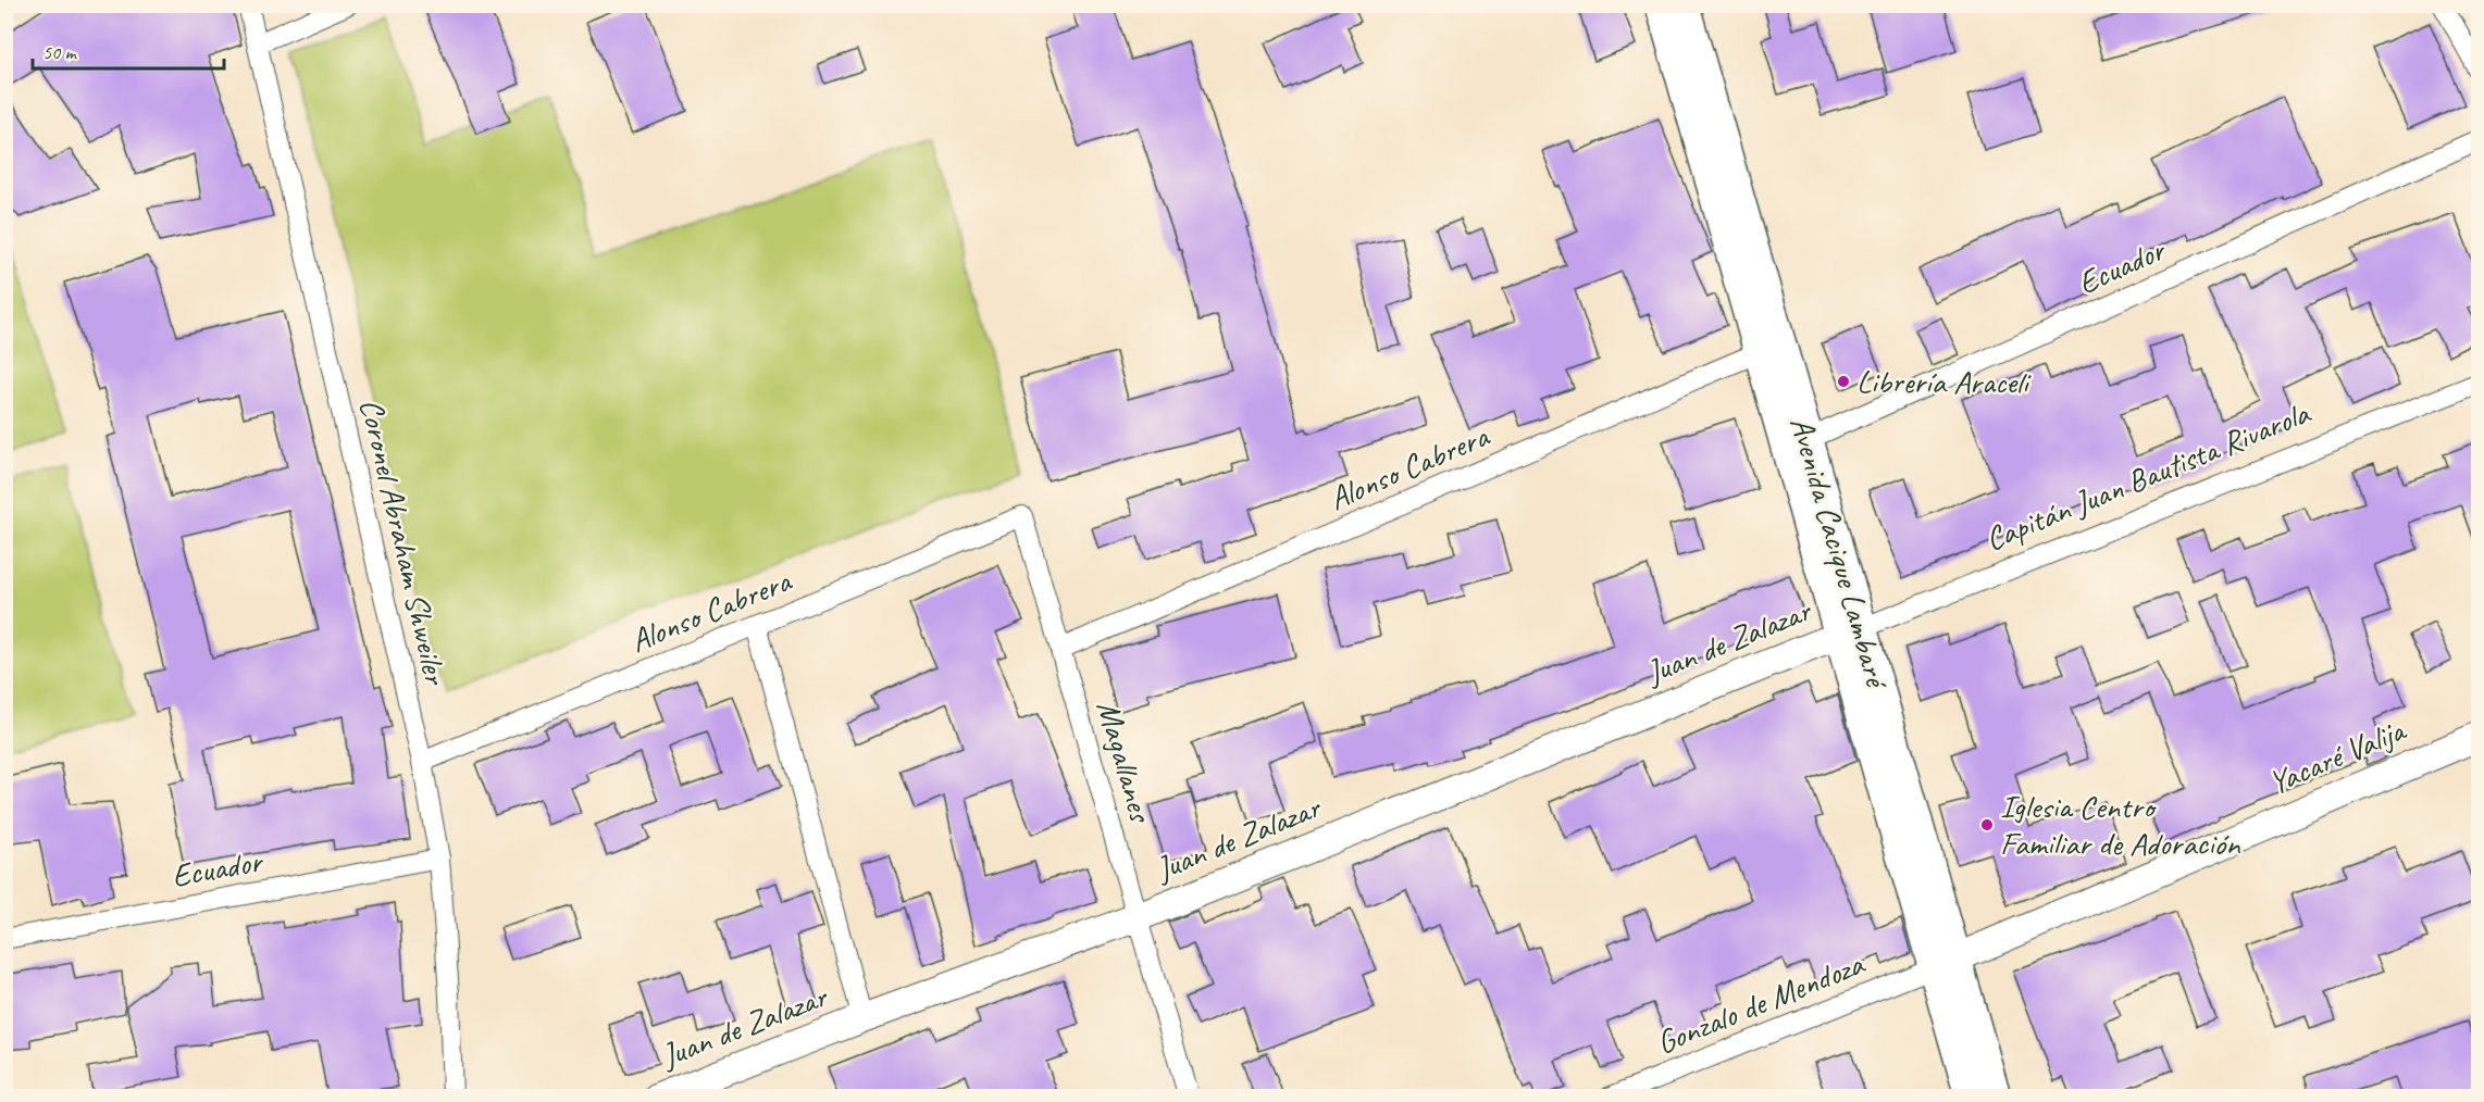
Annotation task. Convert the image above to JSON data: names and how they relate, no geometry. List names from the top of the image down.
{
  "streets": {
    "main road": ["Avenida Cacique Lambaré"],
    "street": [
      "Ecuador",
      "Alonso Cabrera",
      "Capitán Juan Bautista Rivarola",
      "Coronel Abraham Shweiler",
      "Juan de Zalazar",
      "Yacaré Valija",
      "Magallanes",
      "Gonzalo de Mendoza"
    ]
  },
  "crossings": [
    ["Ecuador", "Coronel Abraham Shweiler"],
    ["Ecuador", "Avenida Cacique Lambaré"],
    ["Alonso Cabrera", "Coronel Abraham Shweiler"],
    ["Alonso Cabrera", "Avenida Cacique Lambaré"],
    ["Alonso Cabrera", "Magallanes"],
    ["Capitán Juan Bautista Rivarola", "Avenida Cacique Lambaré"],
    ["Capitán Juan Bautista Rivarola", "Juan de Zalazar"],
    ["Avenida Cacique Lambaré", "Juan de Zalazar"],
    ["Avenida Cacique Lambaré", "Yacaré Valija"],
    ["Avenida Cacique Lambaré", "Gonzalo de Mendoza"],
    ["Juan de Zalazar", "Magallanes"],
    ["Yacaré Valija", "Gonzalo de Mendoza"]
  ],
  "places": ["Librería Araceli", "Iglesia Centro Familiar de Adoración"],
  "scale_bar": "50 m"
}
